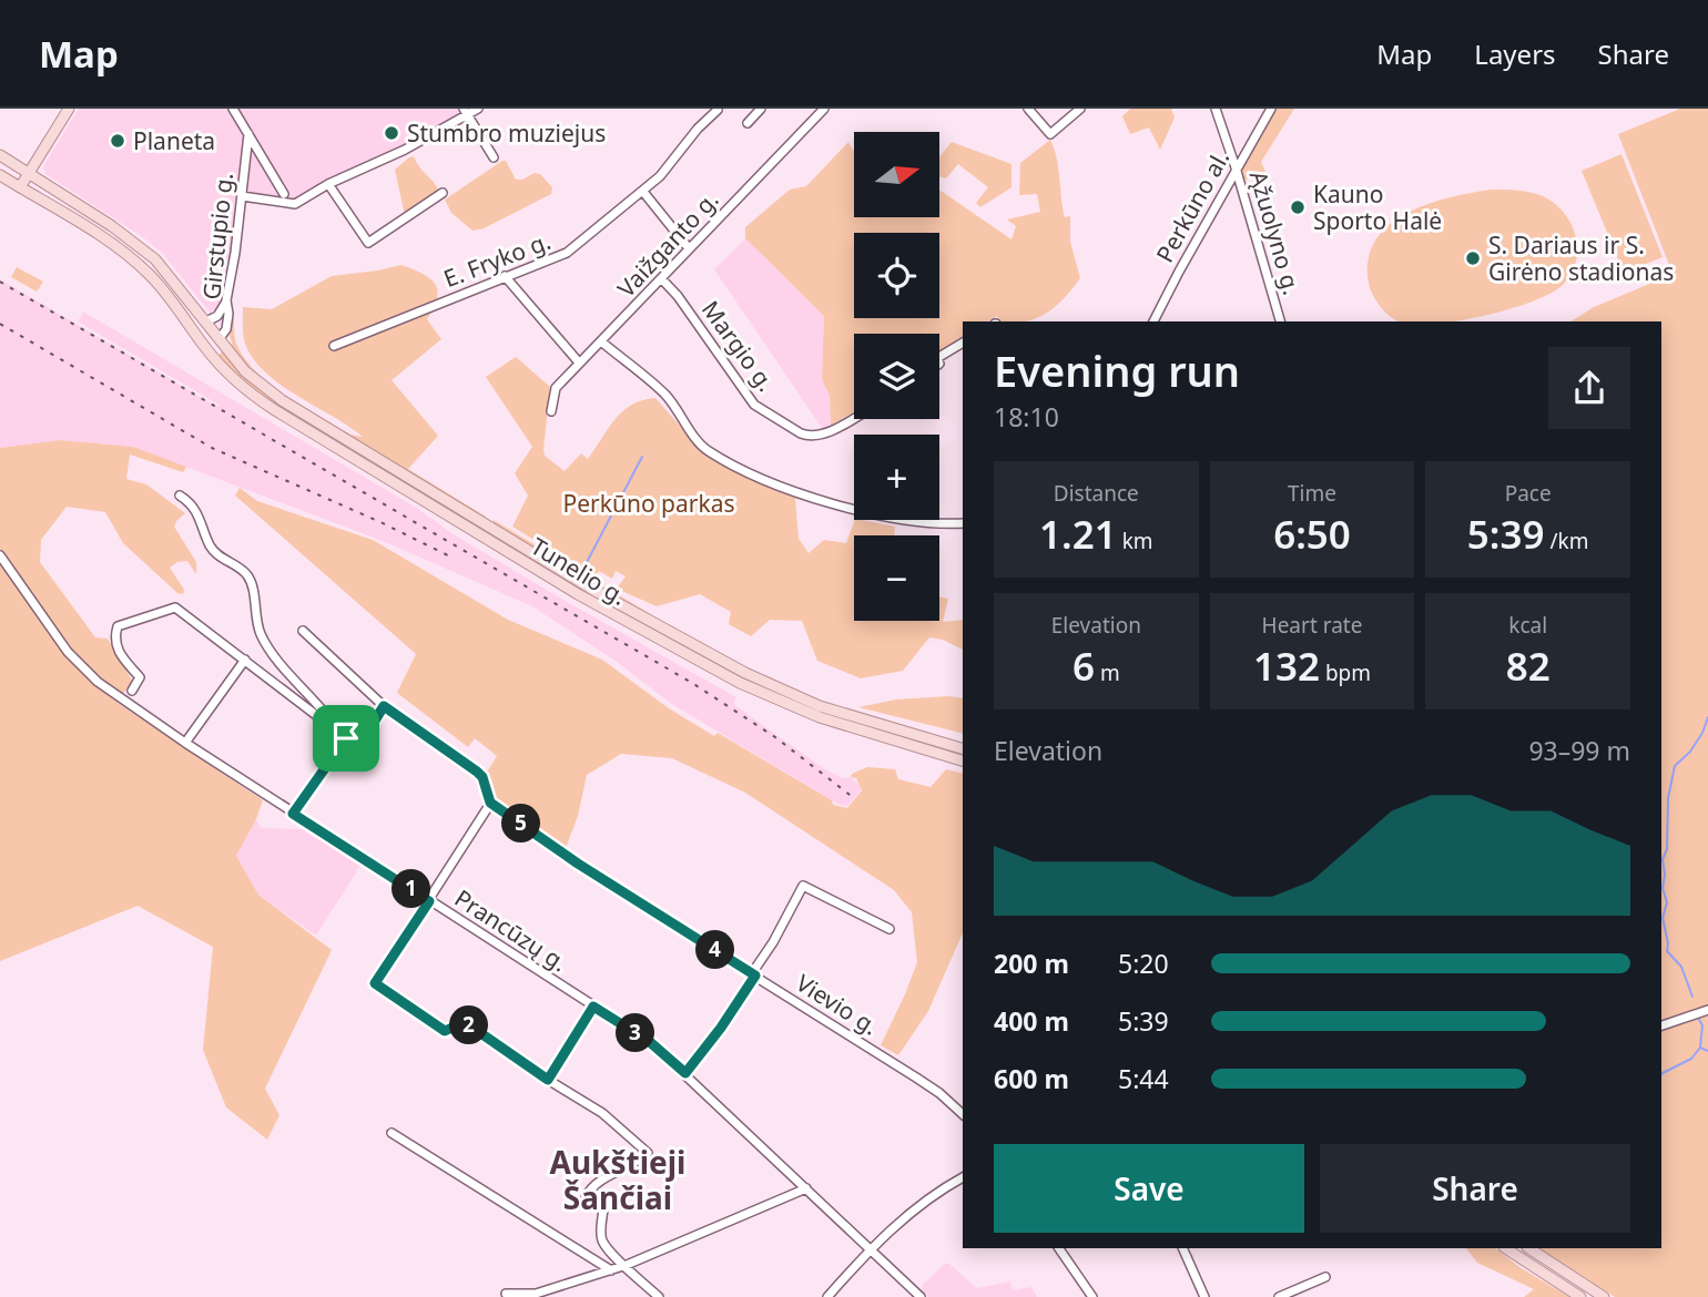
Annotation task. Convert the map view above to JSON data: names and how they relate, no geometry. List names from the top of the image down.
{
  "streets": {
    "main road": ["Tunelio g."],
    "street": [
      "Perkūno al.",
      "Ąžuolyno g.",
      "Girstupio g.",
      "Vaižganto g.",
      "E. Fryko g.",
      "Margio g.",
      "Prancūzų g.",
      "Vievio g."
    ]
  },
  "crossings": [
    ["Perkūno al.", "Ąžuolyno g."],
    ["Girstupio g.", "Tunelio g."],
    ["Vaižganto g.", "Margio g."]
  ],
  "districts": ["Aukštieji Šančiai"],
  "parks": ["Perkūno parkas"],
  "places": [
    "Stumbro muziejus",
    "Planeta",
    "Kauno Sporto Halė",
    "S. Dariaus ir S. Girėno stadionas"
  ],
  "north": "right",
  "page": {
    "header": "Map",
    "nav": ["Map", "Layers", "Share"],
    "map_buttons": ["+", "−"],
    "heading": ["Evening run", "18:10"],
    "stats": [
      ["Distance", "1.21 km"],
      ["Time", "6:50"],
      ["Pace", "5:39 /km"],
      ["Elevation", "6 m"],
      ["Heart rate", "132 bpm"],
      ["kcal", "82"]
    ],
    "chart": ["Elevation", "93–99 m"],
    "pins": [
      "5",
      "1",
      "4",
      "2",
      "3"
    ],
    "list": [
      {
        "name": "200 m",
        "note": "5:20"
      },
      {
        "name": "400 m",
        "note": "5:39"
      },
      {
        "name": "600 m",
        "note": "5:44"
      }
    ],
    "buttons": ["Save", "Share"]
  }
}
